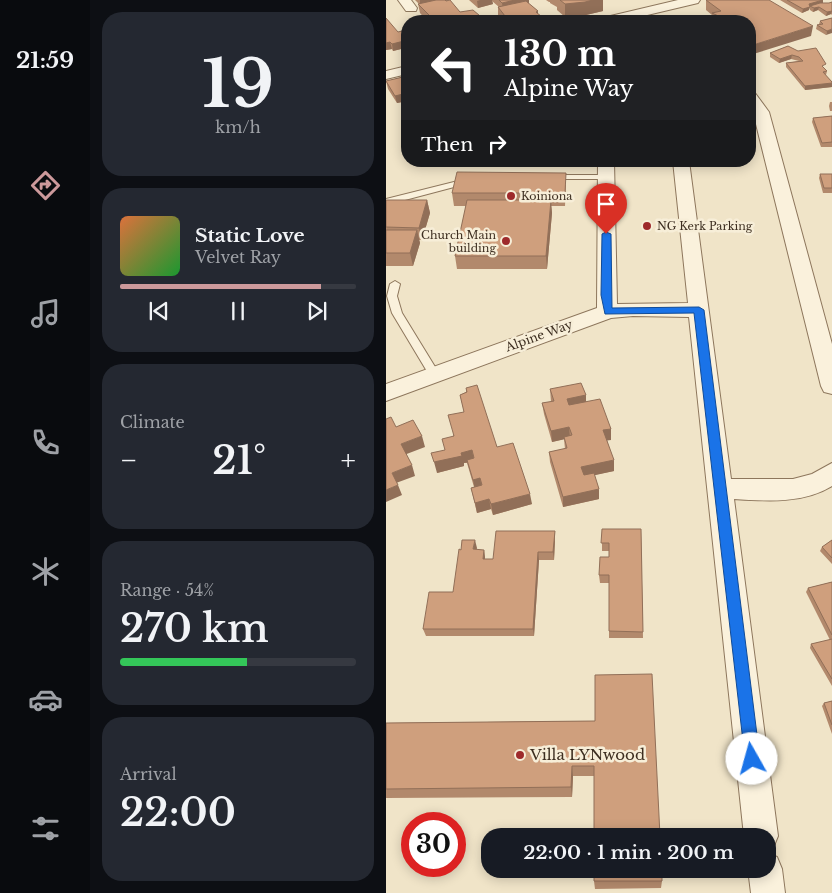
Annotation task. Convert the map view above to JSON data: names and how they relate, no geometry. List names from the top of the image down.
{
  "streets": {
    "street": ["Alpine Way"]
  },
  "places": [
    "Koiniona",
    "NG Kerk Parking",
    "Church Main building",
    "Villa LYNwood"
  ],
  "page": {
    "tabs": "21:59",
    "tile": [
      ["19", "km/h"],
      "Climate",
      ["Range · 54%", "270 km"],
      ["Arrival", "22:00"]
    ],
    "turn": ["130 m", "Alpine Way"],
    "then": "Then",
    "song": ["Static Love", "Velvet Ray"],
    "heat": ["−", "21°", "+"],
    "limit": "30",
    "trip": "22:00 · 1 min · 200 m"
  }
}
